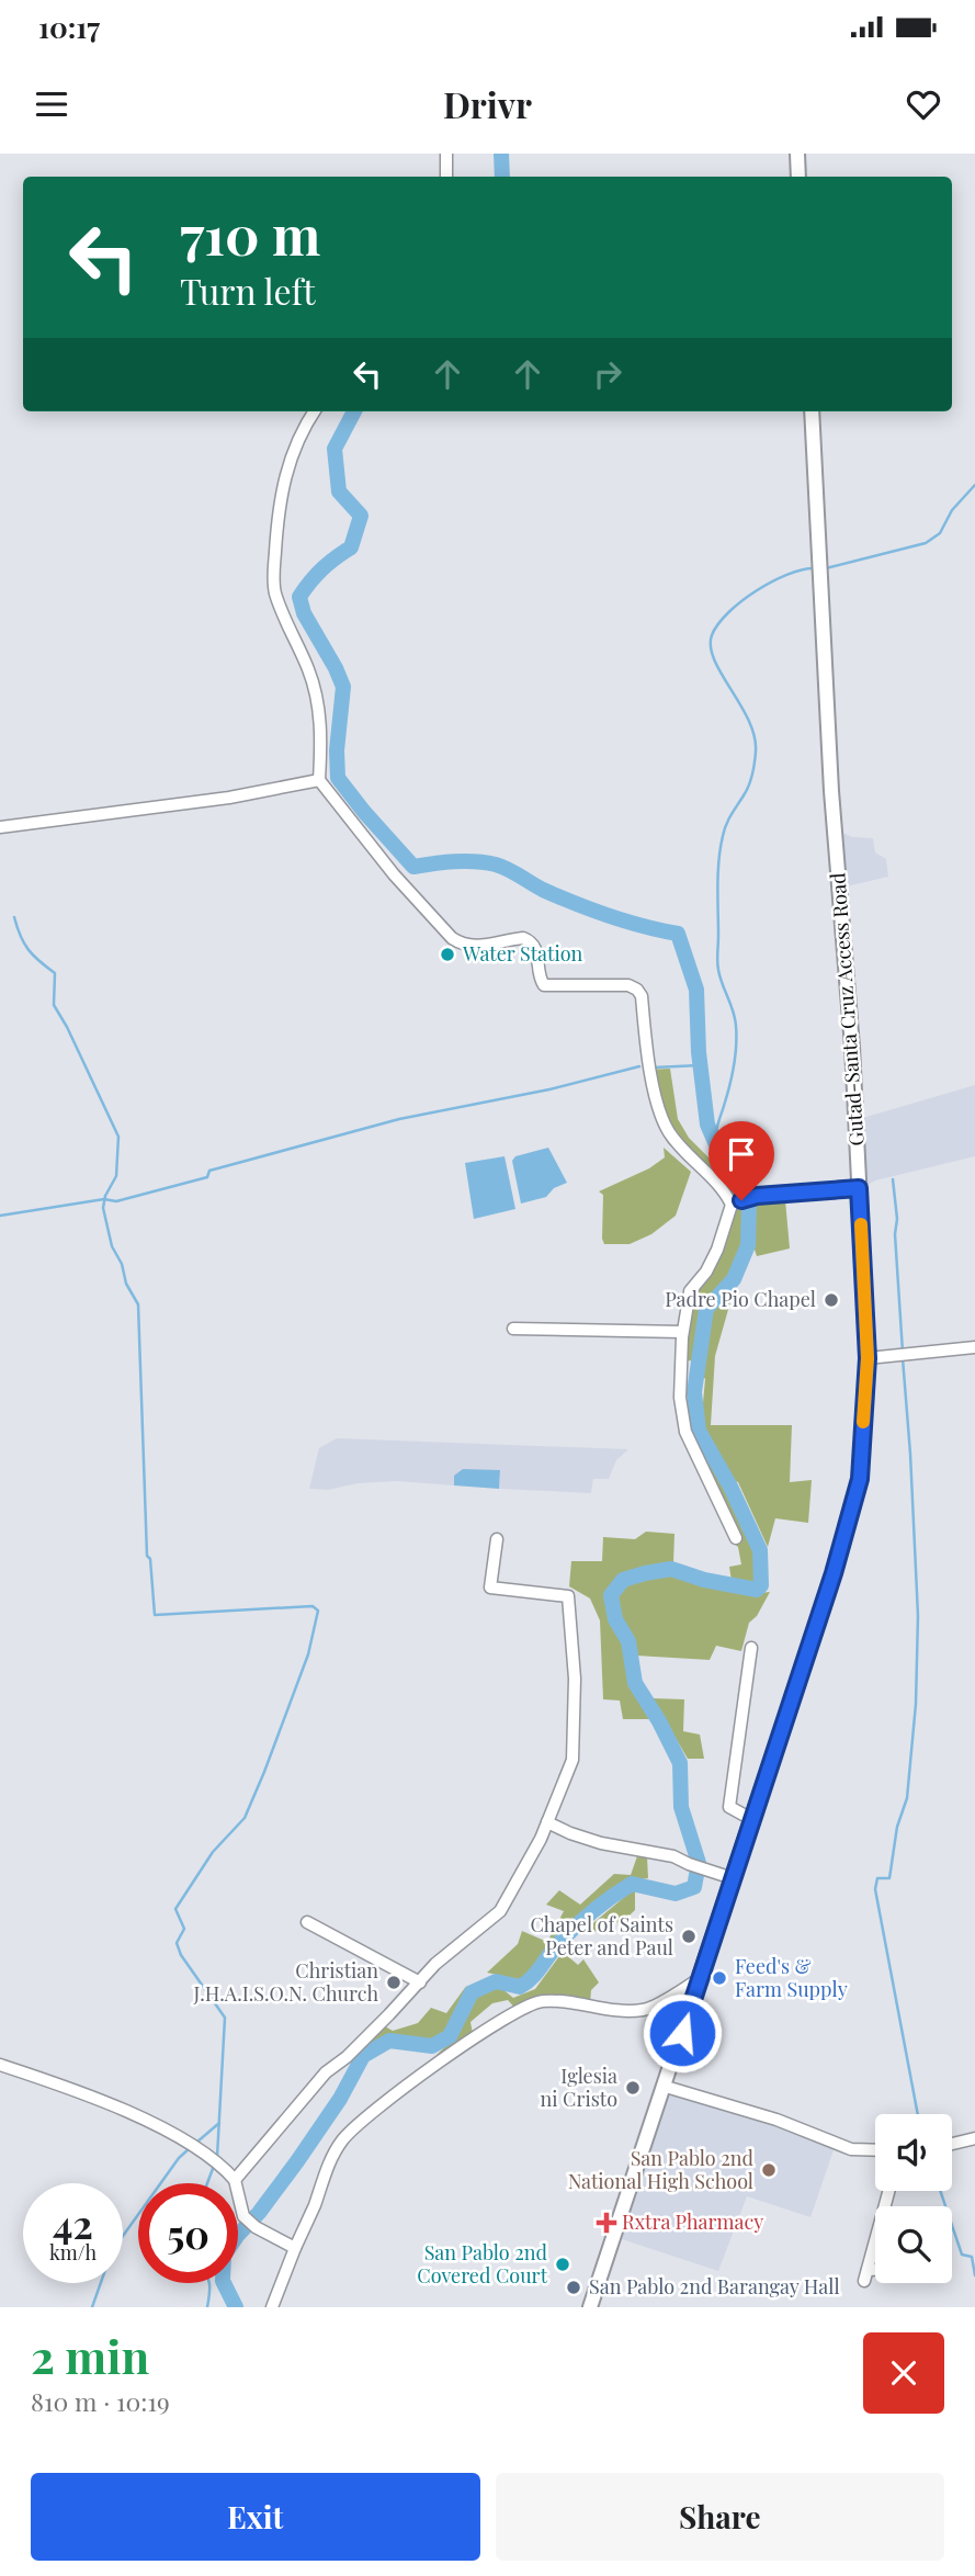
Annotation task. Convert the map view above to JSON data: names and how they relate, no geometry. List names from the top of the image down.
{
  "streets": {
    "main road": ["Gutad-Santa Cruz Access Road"]
  },
  "places": {
    "other": [
      "Water Station",
      "Padre Pio Chapel",
      "Chapel of Saints Peter and Paul",
      "Feed's & Farm Supply",
      "Christian J.H.A.I.S.O.N. Church",
      "Iglesia ni Cristo",
      "San Pablo 2nd National High School",
      "San Pablo 2nd Covered Court",
      "San Pablo 2nd Barangay Hall"
    ],
    "health": ["Rxtra Pharmacy"]
  },
  "page": {
    "status": "10:17",
    "header": "Drivr",
    "turn": ["710 m", "Turn left"],
    "speed": "42 km/h",
    "limit": "50",
    "heading": ["2 min", "810 m · 10:19"],
    "buttons": ["Exit", "Share"]
  }
}
